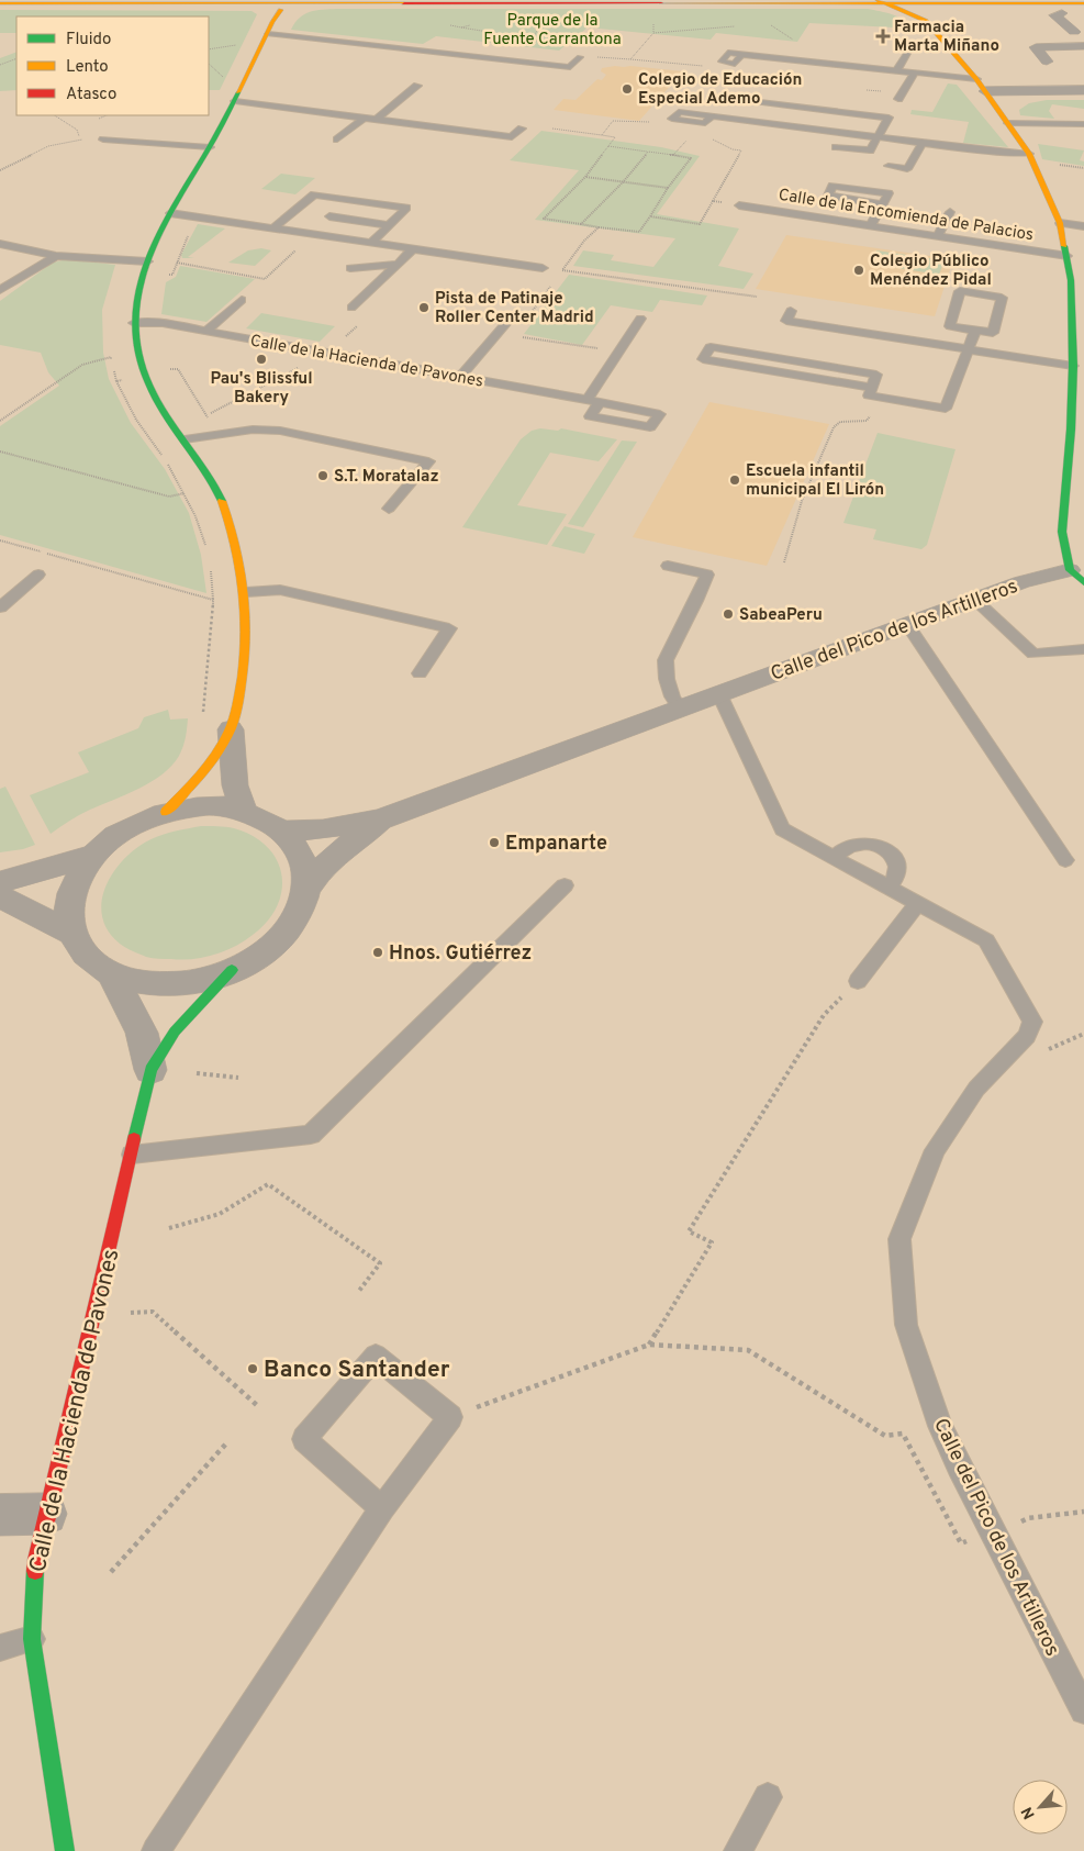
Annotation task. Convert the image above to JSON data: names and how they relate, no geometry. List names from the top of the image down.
{
  "streets": {
    "street": ["Calle de la Encomienda de Palacios", "Calle de la Hacienda de Pavones", "Calle del Pico de los Artilleros"]
  },
  "crossings": [
    ["Calle de la Encomienda de Palacios", "Calle del Pico de los Artilleros"]
  ],
  "parks": ["Parque de la Fuente Carrantona"],
  "places": {
    "health": ["Farmacia Marta Miñano"],
    "other": [
      "Colegio de Educación Especial Ademo",
      "Colegio Público Menéndez Pidal",
      "Pista de Patinaje Roller Center Madrid",
      "Pau's Blissful Bakery",
      "S.T. Moratalaz",
      "Escuela infantil municipal El Lirón",
      "SabeaPeru",
      "Empanarte",
      "Hnos. Gutiérrez",
      "Banco Santander"
    ]
  },
  "legend": ["Fluido", "Lento", "Atasco"],
  "north": "bottom left"
}
